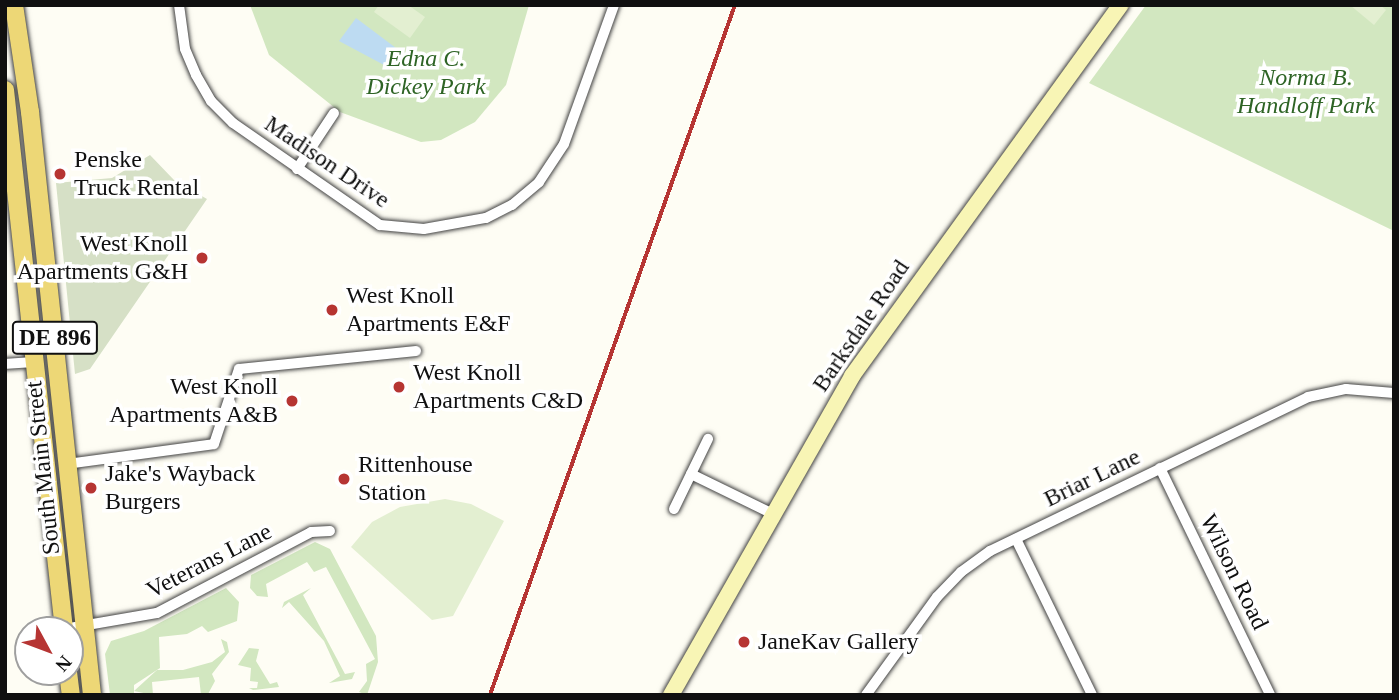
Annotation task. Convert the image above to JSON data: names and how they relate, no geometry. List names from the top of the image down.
{
  "streets": {
    "main road": ["DE 896", "South Main Street"],
    "street": [
      "Madison Drive",
      "Barksdale Road",
      "Briar Lane",
      "Veterans Lane",
      "Wilson Road"
    ]
  },
  "crossings": [
    ["DE 896", "South Main Street"],
    ["South Main Street", "Veterans Lane"],
    ["Briar Lane", "Wilson Road"]
  ],
  "parks": ["Edna C. Dickey Park", "Norma B. Handloff Park"],
  "places": [
    "Penske Truck Rental",
    "West Knoll Apartments G&H",
    "West Knoll Apartments E&F",
    "West Knoll Apartments C&D",
    "West Knoll Apartments A&B",
    "Rittenhouse Station",
    "Jake's Wayback Burgers",
    "JaneKav Gallery"
  ],
  "north": "bottom right"
}
